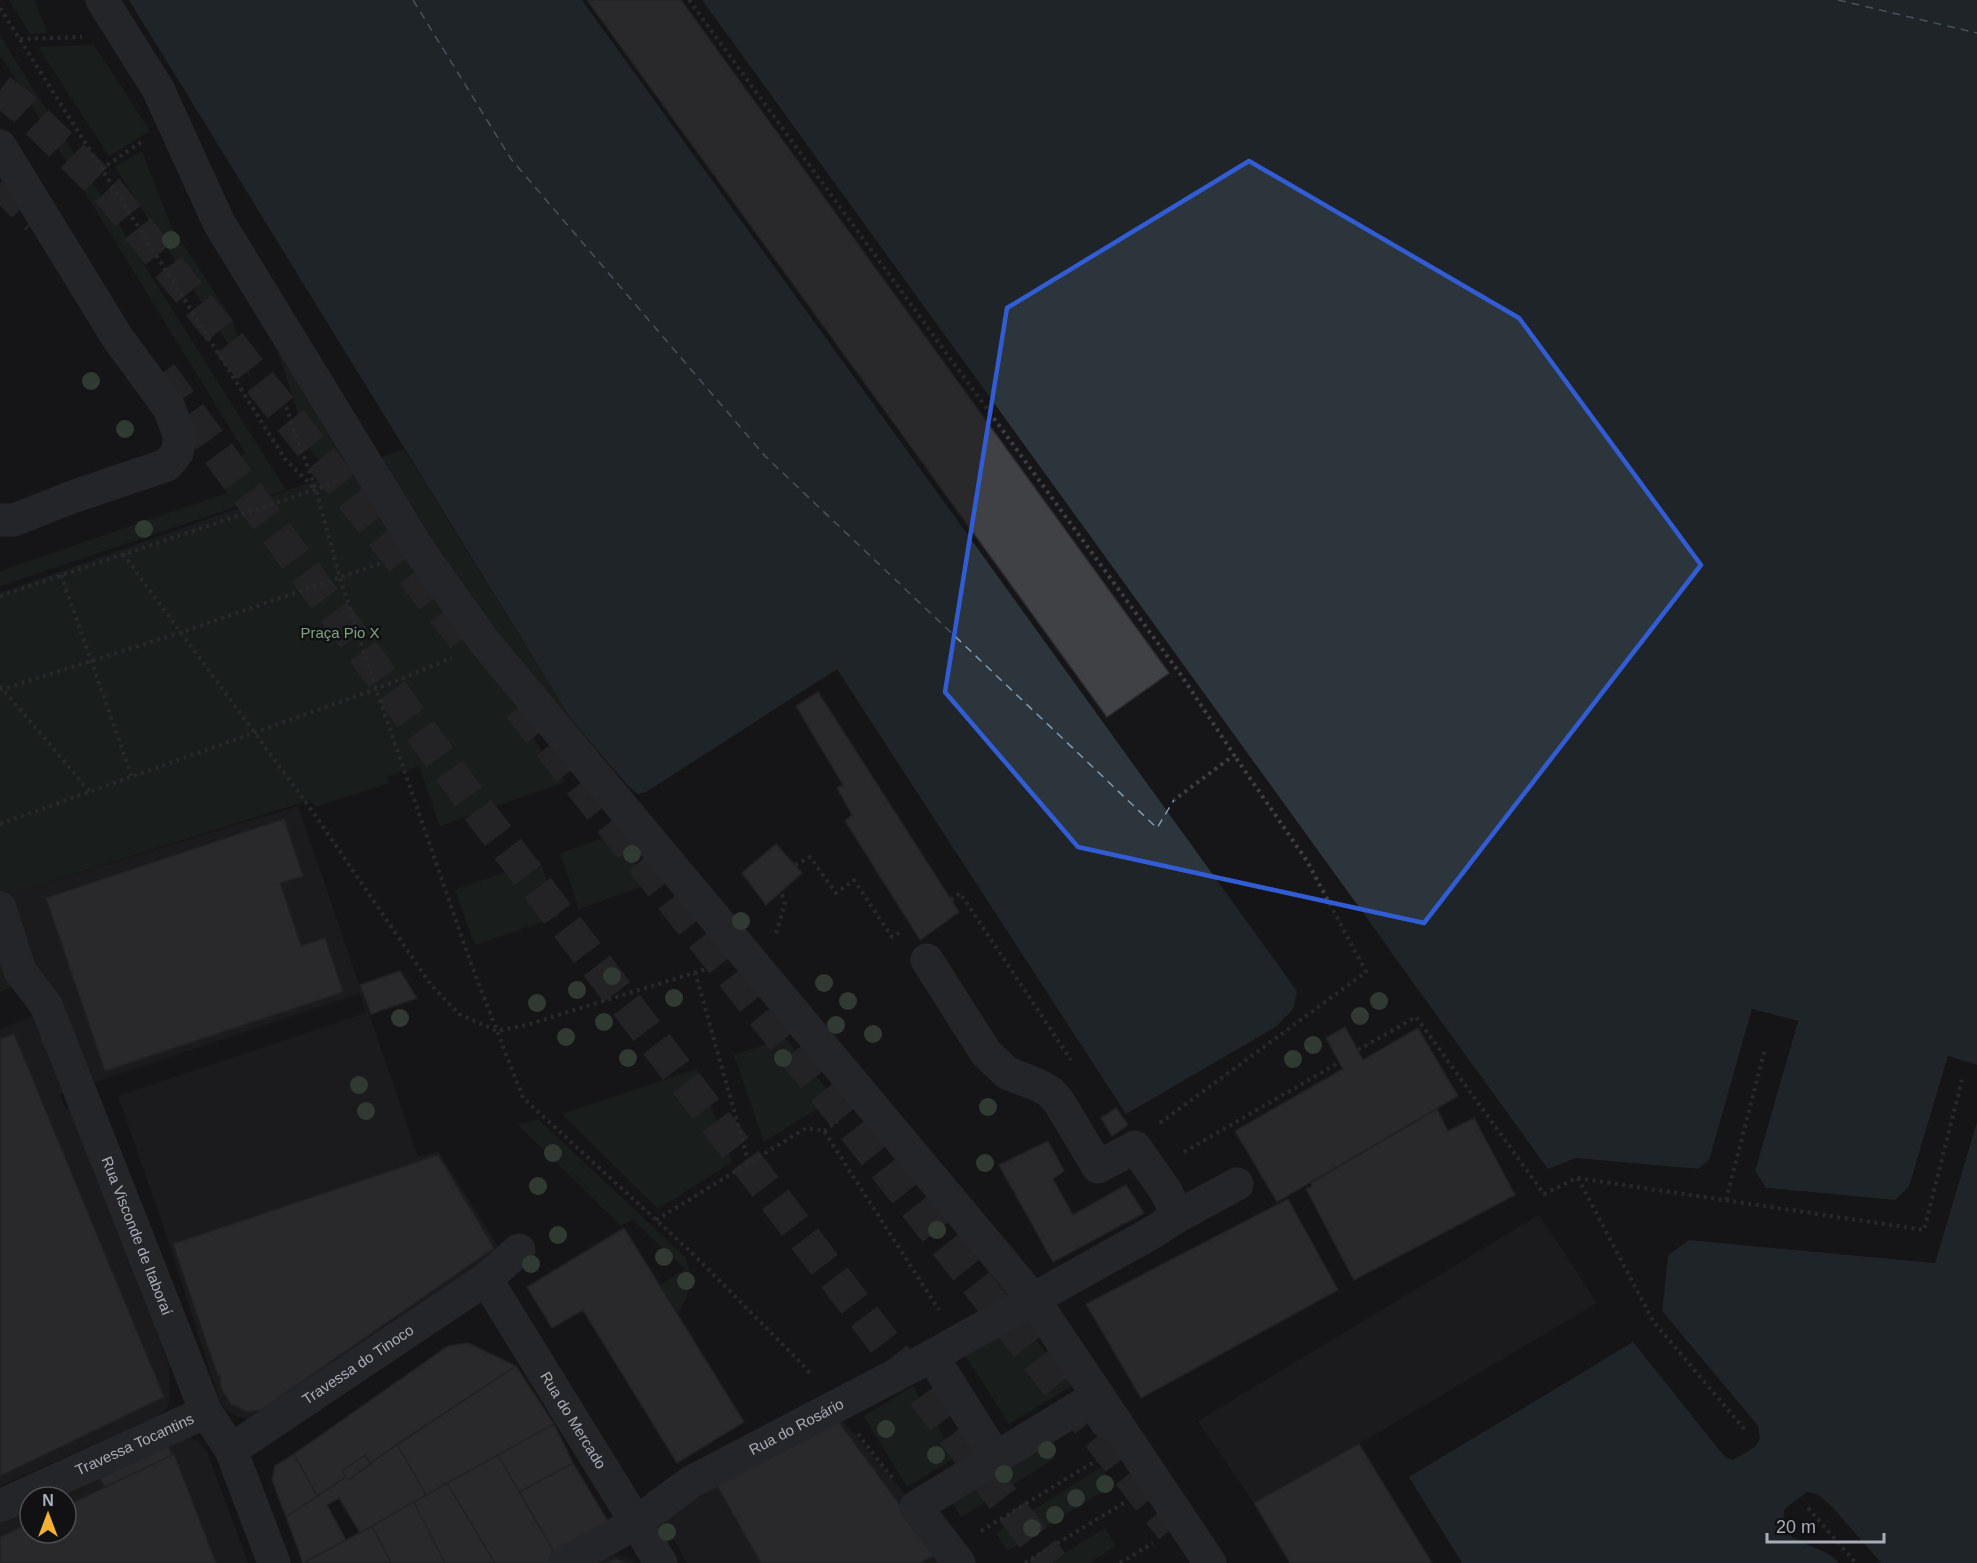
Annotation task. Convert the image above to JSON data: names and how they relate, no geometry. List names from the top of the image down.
{
  "streets": {
    "street": [
      "Rua Visconde de Itaboraí",
      "Travessa do Tinoco",
      "Rua do Mercado",
      "Rua do Rosário",
      "Travessa Tocantins"
    ]
  },
  "crossings": [
    ["Rua Visconde de Itaboraí", "Travessa do Tinoco"],
    ["Rua Visconde de Itaboraí", "Travessa Tocantins"],
    ["Travessa do Tinoco", "Rua do Mercado"],
    ["Rua do Mercado", "Rua do Rosário"]
  ],
  "parks": ["Praça Pio X"],
  "scale_bar": "20 m",
  "north": "top"
}
